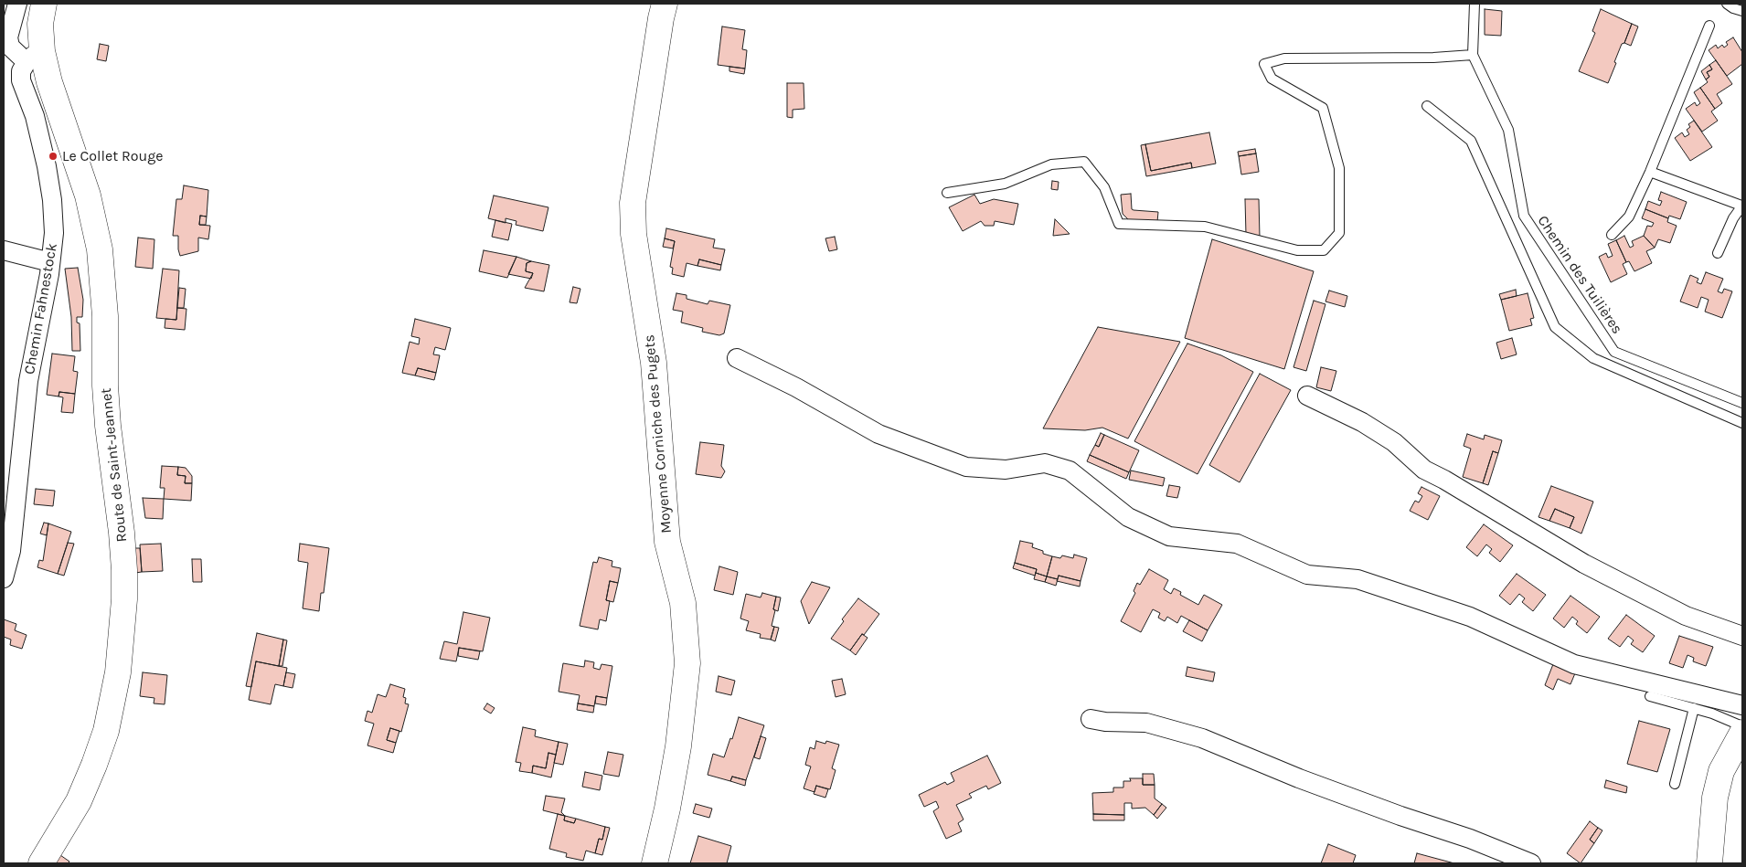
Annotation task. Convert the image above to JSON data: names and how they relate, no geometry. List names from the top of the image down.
{
  "streets": {
    "main road": ["Moyenne Corniche des Pugets", "Route de Saint-Jeannet"],
    "street": ["Chemin Fahnestock"],
    "lane": ["Chemin des Tuilières"]
  },
  "crossings": [
    ["Chemin Fahnestock", "Route de Saint-Jeannet"]
  ],
  "places": ["Le Collet Rouge"]
}
